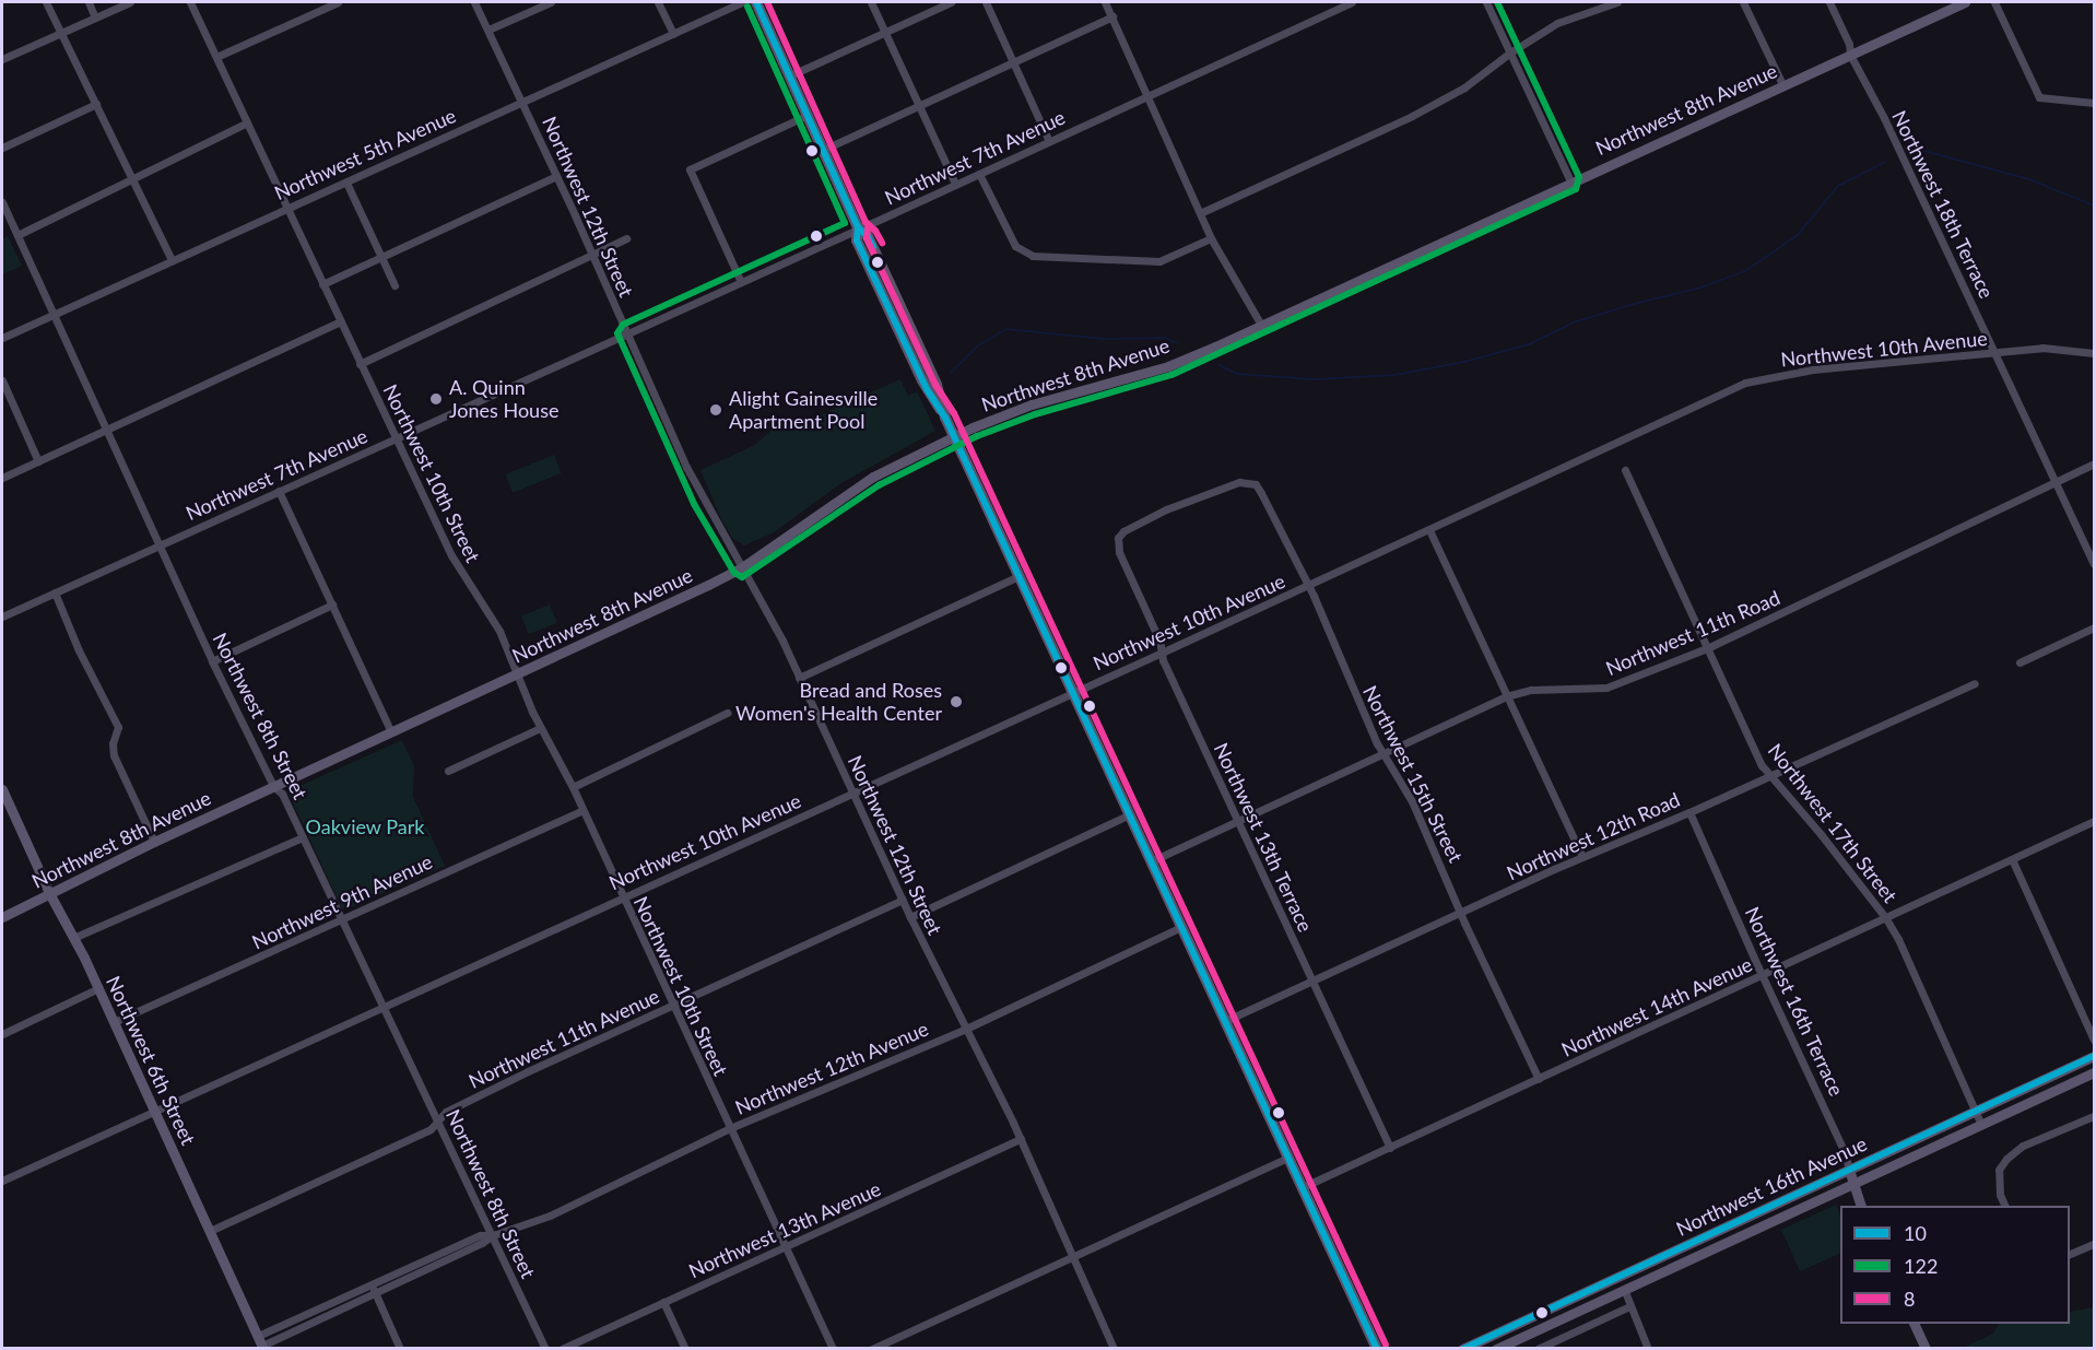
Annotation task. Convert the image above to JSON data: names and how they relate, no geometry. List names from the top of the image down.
{
  "streets": {
    "street": [
      "Northwest 8th Avenue",
      "Northwest 5th Avenue",
      "Northwest 7th Avenue",
      "Northwest 18th Terrace",
      "Northwest 12th Street",
      "Northwest 10th Avenue",
      "Northwest 10th Street",
      "Northwest 11th Road",
      "Northwest 8th Street",
      "Northwest 15th Street",
      "Northwest 17th Street",
      "Northwest 12th Road",
      "Northwest 13th Terrace",
      "Northwest 9th Avenue",
      "Northwest 16th Terrace",
      "Northwest 14th Avenue",
      "Northwest 11th Avenue",
      "Northwest 6th Street",
      "Northwest 12th Avenue",
      "Northwest 16th Avenue",
      "Northwest 13th Avenue"
    ]
  },
  "crossings": [
    ["Northwest 8th Avenue", "Northwest 18th Terrace"],
    ["Northwest 8th Avenue", "Northwest 12th Street"],
    ["Northwest 8th Avenue", "Northwest 10th Street"],
    ["Northwest 8th Avenue", "Northwest 8th Street"],
    ["Northwest 8th Avenue", "Northwest 6th Street"],
    ["Northwest 5th Avenue", "Northwest 12th Street"],
    ["Northwest 5th Avenue", "Northwest 10th Street"],
    ["Northwest 5th Avenue", "Northwest 8th Street"],
    ["Northwest 7th Avenue", "Northwest 12th Street"],
    ["Northwest 7th Avenue", "Northwest 10th Street"],
    ["Northwest 7th Avenue", "Northwest 8th Street"],
    ["Northwest 18th Terrace", "Northwest 10th Avenue"],
    ["Northwest 18th Terrace", "Northwest 11th Road"],
    ["Northwest 12th Street", "Northwest 10th Avenue"],
    ["Northwest 12th Street", "Northwest 11th Avenue"],
    ["Northwest 12th Street", "Northwest 12th Avenue"],
    ["Northwest 12th Street", "Northwest 13th Avenue"],
    ["Northwest 10th Avenue", "Northwest 10th Street"],
    ["Northwest 10th Avenue", "Northwest 8th Street"],
    ["Northwest 10th Avenue", "Northwest 15th Street"],
    ["Northwest 10th Avenue", "Northwest 13th Terrace"],
    ["Northwest 10th Avenue", "Northwest 6th Street"],
    ["Northwest 10th Street", "Northwest 9th Avenue"],
    ["Northwest 10th Street", "Northwest 11th Avenue"],
    ["Northwest 10th Street", "Northwest 12th Avenue"],
    ["Northwest 10th Street", "Northwest 13th Avenue"],
    ["Northwest 11th Road", "Northwest 15th Street"],
    ["Northwest 11th Road", "Northwest 17th Street"],
    ["Northwest 11th Road", "Northwest 13th Terrace"],
    ["Northwest 8th Street", "Northwest 9th Avenue"],
    ["Northwest 8th Street", "Northwest 11th Avenue"],
    ["Northwest 8th Street", "Northwest 12th Avenue"],
    ["Northwest 15th Street", "Northwest 12th Road"],
    ["Northwest 15th Street", "Northwest 13th Terrace"],
    ["Northwest 15th Street", "Northwest 14th Avenue"],
    ["Northwest 17th Street", "Northwest 12th Road"],
    ["Northwest 17th Street", "Northwest 14th Avenue"],
    ["Northwest 17th Street", "Northwest 16th Avenue"],
    ["Northwest 12th Road", "Northwest 13th Terrace"],
    ["Northwest 12th Road", "Northwest 16th Terrace"],
    ["Northwest 13th Terrace", "Northwest 14th Avenue"],
    ["Northwest 9th Avenue", "Northwest 6th Street"],
    ["Northwest 16th Terrace", "Northwest 14th Avenue"],
    ["Northwest 16th Terrace", "Northwest 16th Avenue"],
    ["Northwest 11th Avenue", "Northwest 6th Street"],
    ["Northwest 6th Street", "Northwest 12th Avenue"]
  ],
  "parks": ["Oakview Park"],
  "places": ["A. Quinn Jones House", "Alight Gainesville Apartment Pool", "Bread and Roses Women's Health Center"],
  "lines": ["transit line 10", "transit line 122", "transit line 8"],
  "legend": ["10", "122", "8"]
}
